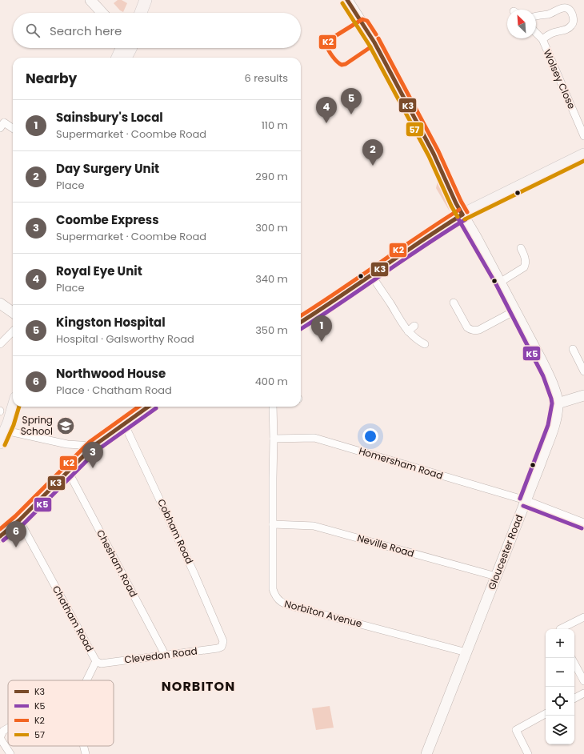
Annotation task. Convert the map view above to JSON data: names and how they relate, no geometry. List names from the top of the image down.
{
  "streets": {
    "street": [
      "Wolsey Close",
      "Homersham Road",
      "Cobham Road",
      "Neville Road",
      "Gloucester Road",
      "Chesham Road",
      "Norbiton Avenue",
      "Chatham Road",
      "Clevedon Road"
    ]
  },
  "crossings": [
    ["Homersham Road", "Gloucester Road"],
    ["Homersham Road", "Norbiton Avenue"],
    ["Cobham Road", "Clevedon Road"],
    ["Neville Road", "Gloucester Road"],
    ["Neville Road", "Norbiton Avenue"],
    ["Gloucester Road", "Norbiton Avenue"],
    ["Chesham Road", "Clevedon Road"],
    ["Chatham Road", "Clevedon Road"]
  ],
  "districts": ["NORBITON"],
  "places": {
    "school or university": ["Spring School"]
  },
  "lines": [
    "transit line K3",
    "transit line 57",
    "transit line K2",
    "transit line K5"
  ],
  "legend": [
    "K3",
    "K5",
    "K2",
    "57"
  ],
  "north": "top left",
  "page": {
    "search": "Search here",
    "heading": ["Nearby", "6 results"],
    "pins": [
      "5",
      "4",
      "2",
      "1",
      "3",
      "6"
    ],
    "list": [
      {
        "mark": "1",
        "name": "Sainsbury's Local",
        "note": "Supermarket · Coombe Road",
        "value": "110 m"
      },
      {
        "mark": "2",
        "name": "Day Surgery Unit",
        "note": "Place",
        "value": "290 m"
      },
      {
        "mark": "3",
        "name": "Coombe Express",
        "note": "Supermarket · Coombe Road",
        "value": "300 m"
      },
      {
        "mark": "4",
        "name": "Royal Eye Unit",
        "note": "Place",
        "value": "340 m"
      },
      {
        "mark": "5",
        "name": "Kingston Hospital",
        "note": "Hospital · Galsworthy Road",
        "value": "350 m"
      },
      {
        "mark": "6",
        "name": "Northwood House",
        "note": "Place · Chatham Road",
        "value": "400 m"
      }
    ],
    "map_buttons": ["+", "−"]
  }
}
